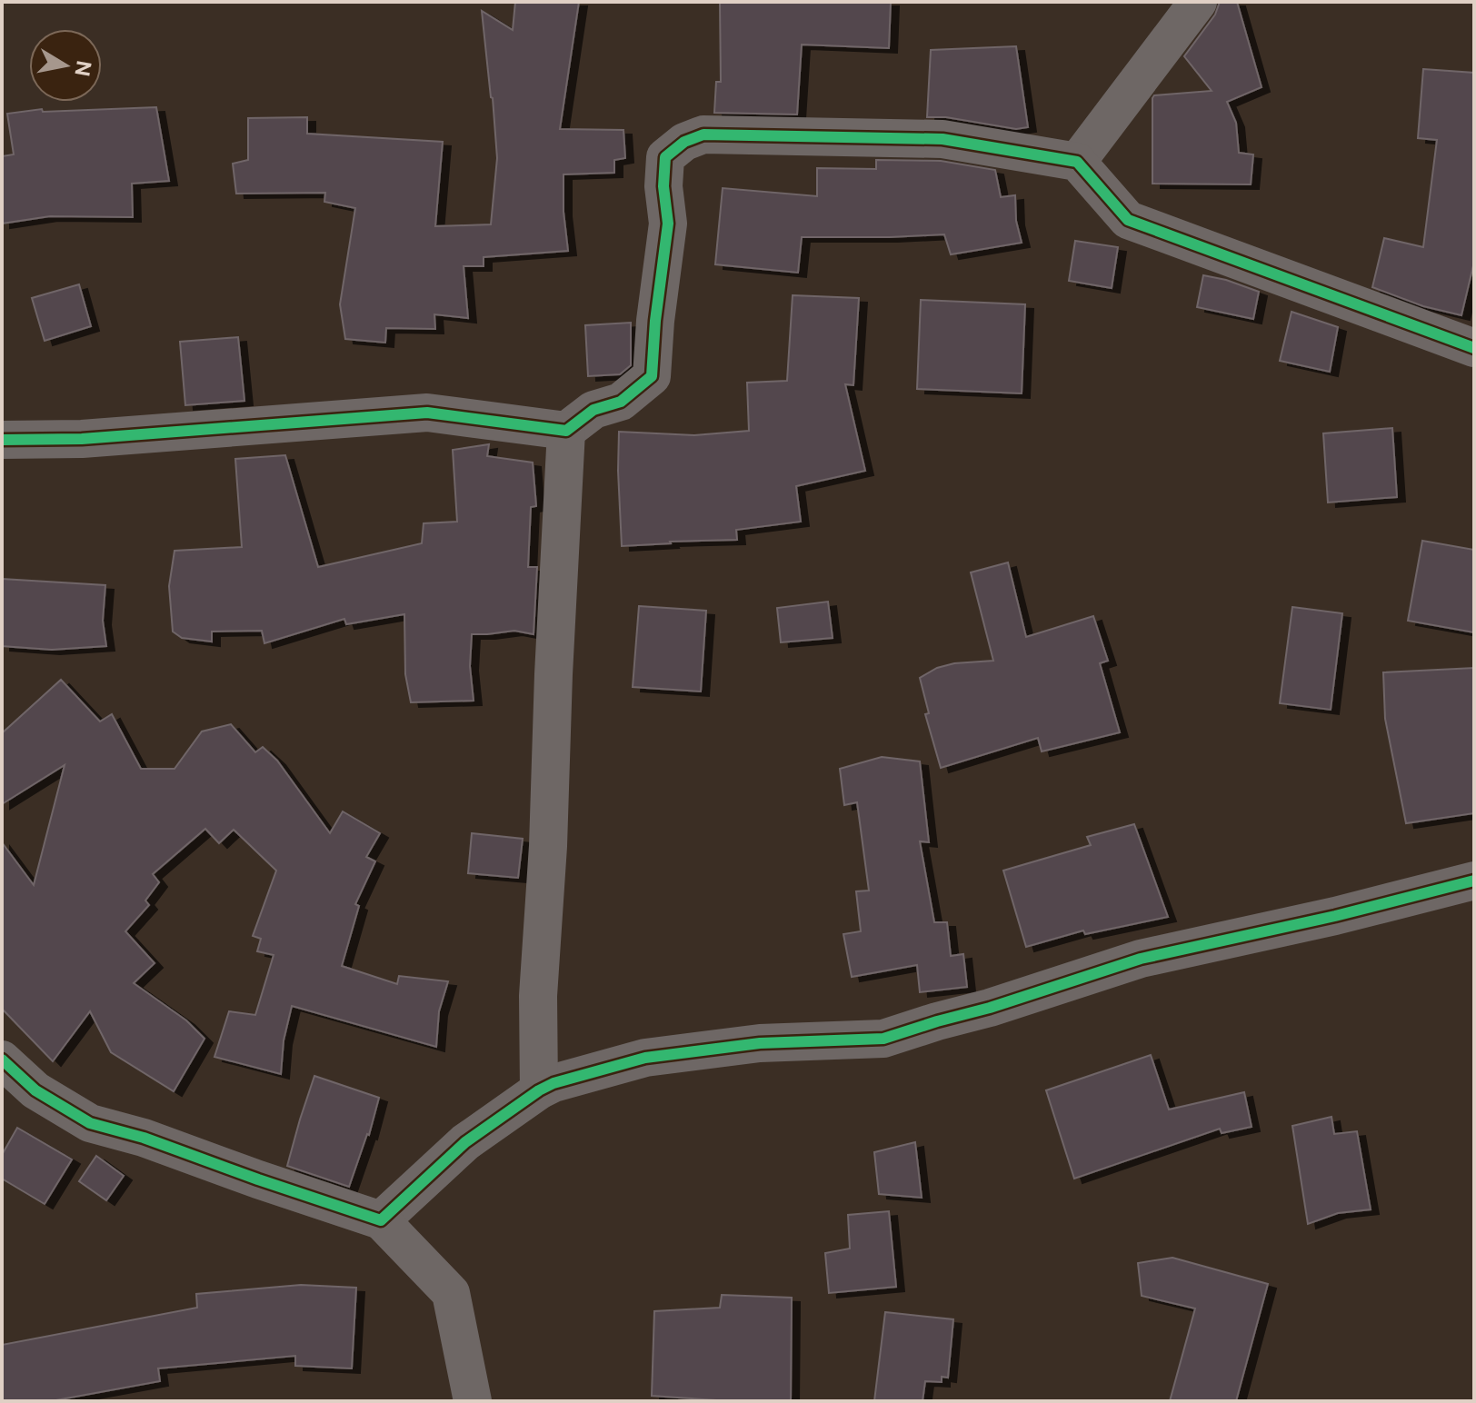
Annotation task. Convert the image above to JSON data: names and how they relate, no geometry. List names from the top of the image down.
{
  "north": "right"
}
